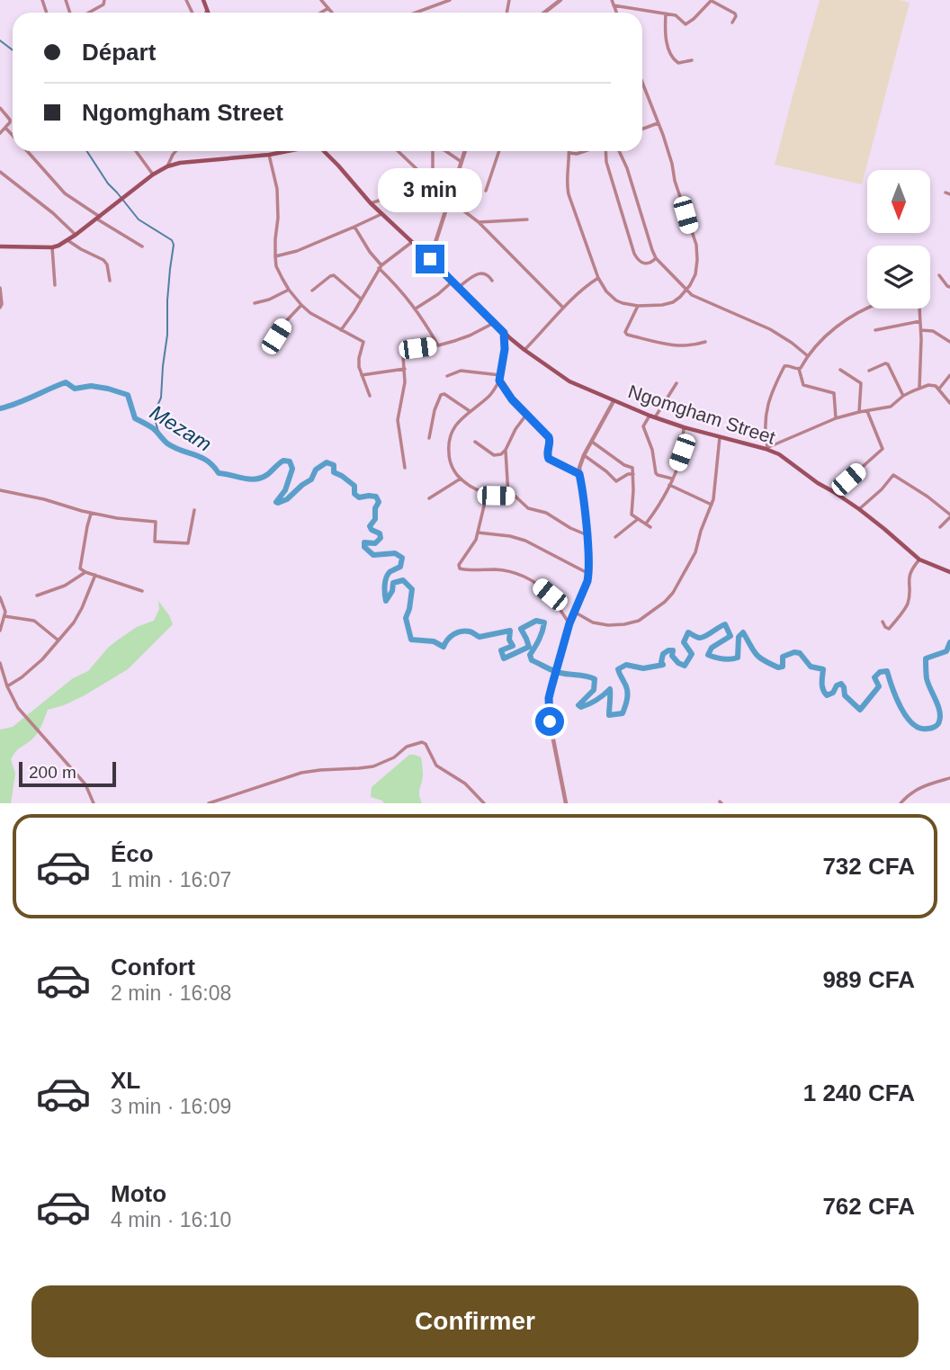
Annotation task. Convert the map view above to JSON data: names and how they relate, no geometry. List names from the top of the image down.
{
  "streets": {
    "main road": ["Ngomgham Street"]
  },
  "water": ["Mezam"],
  "scale_bar": "200 m",
  "north": "bottom",
  "page": {
    "banner": ["Départ", "Ngomgham Street"],
    "bubble": "3 min",
    "scale": "200 m",
    "list": [
      {
        "name": "Éco",
        "note": "1 min · 16:07",
        "value": "732 CFA"
      },
      {
        "name": "Confort",
        "note": "2 min · 16:08",
        "value": "989 CFA"
      },
      {
        "name": "XL",
        "note": "3 min · 16:09",
        "value": "1 240 CFA"
      },
      {
        "name": "Moto",
        "note": "4 min · 16:10",
        "value": "762 CFA"
      }
    ],
    "buttons": "Confirmer"
  }
}
